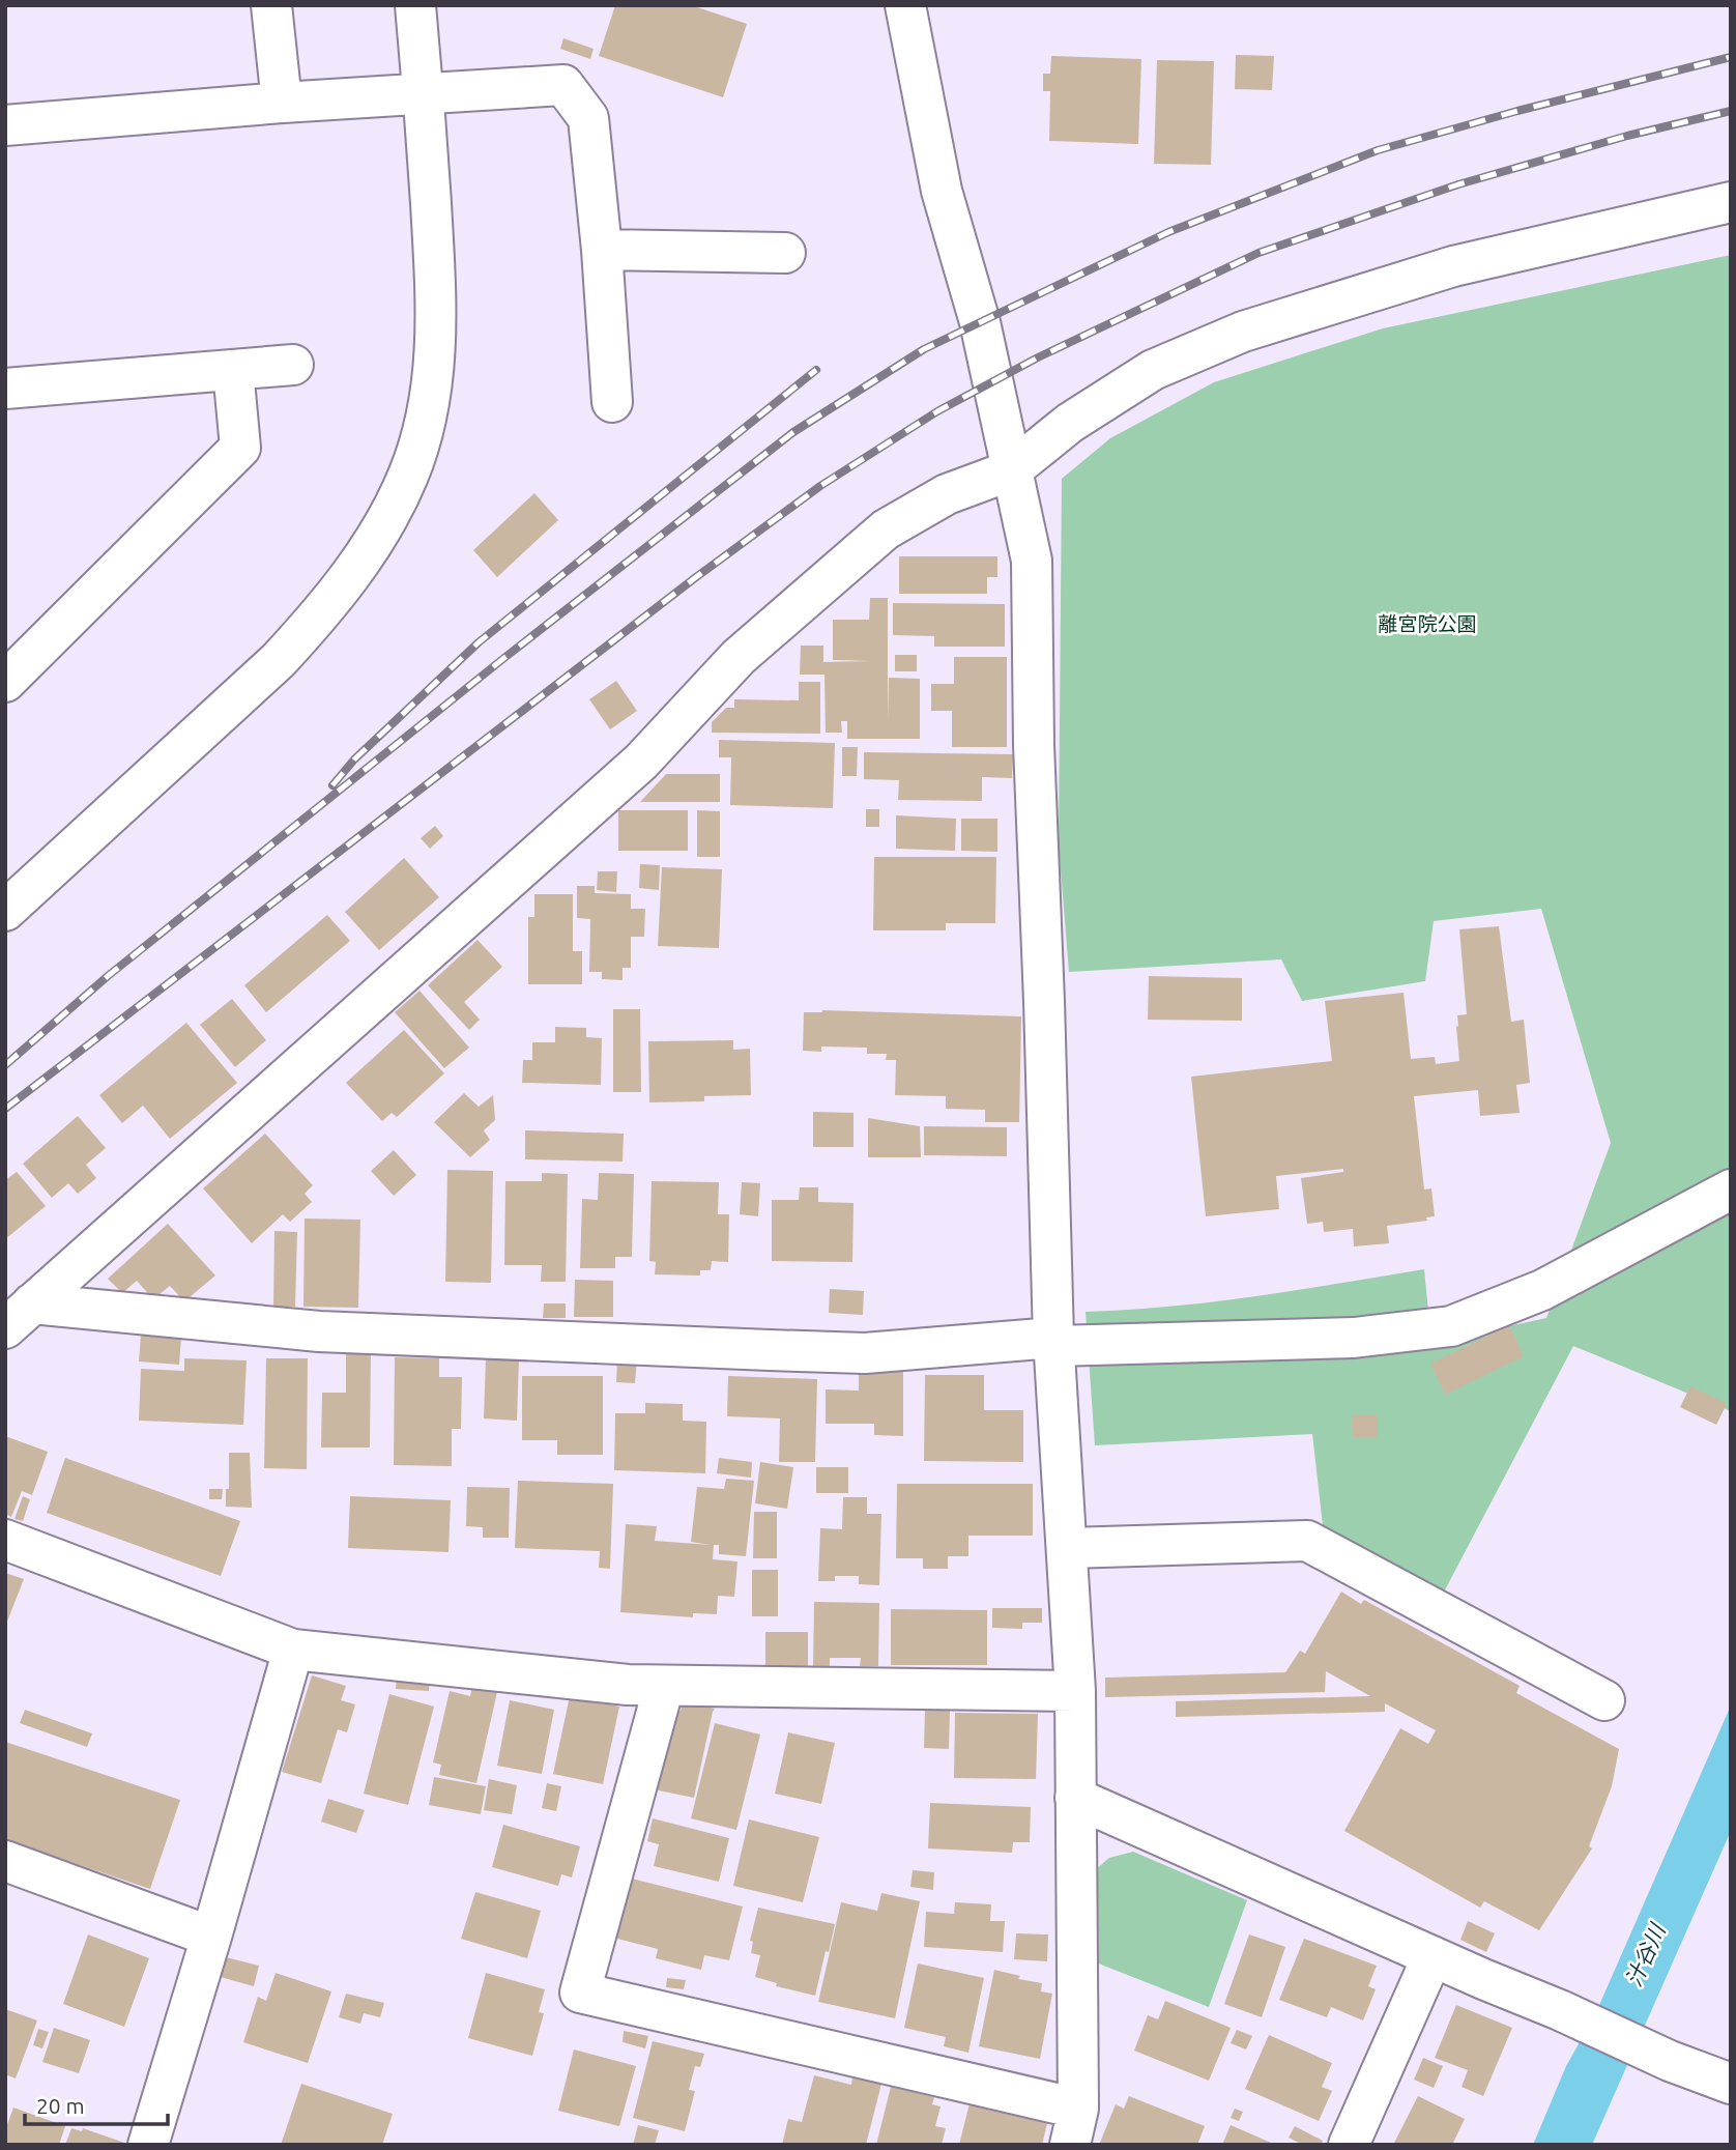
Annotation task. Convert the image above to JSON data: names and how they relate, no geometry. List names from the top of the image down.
{
  "water": ["汁谷川"],
  "parks": ["離宮院公園"],
  "scale_bar": "20 m"
}
